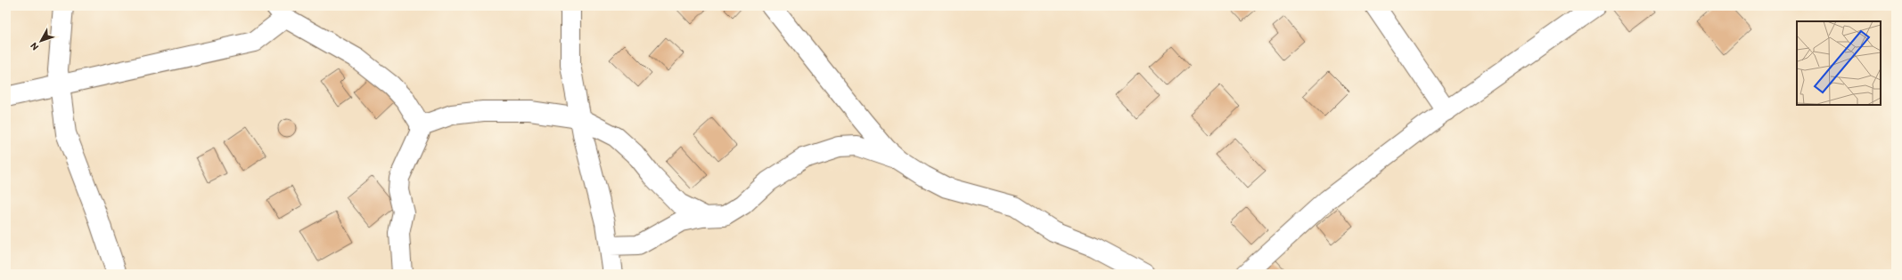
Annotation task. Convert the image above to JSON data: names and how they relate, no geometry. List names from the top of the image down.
{
  "north": "bottom left"
}
